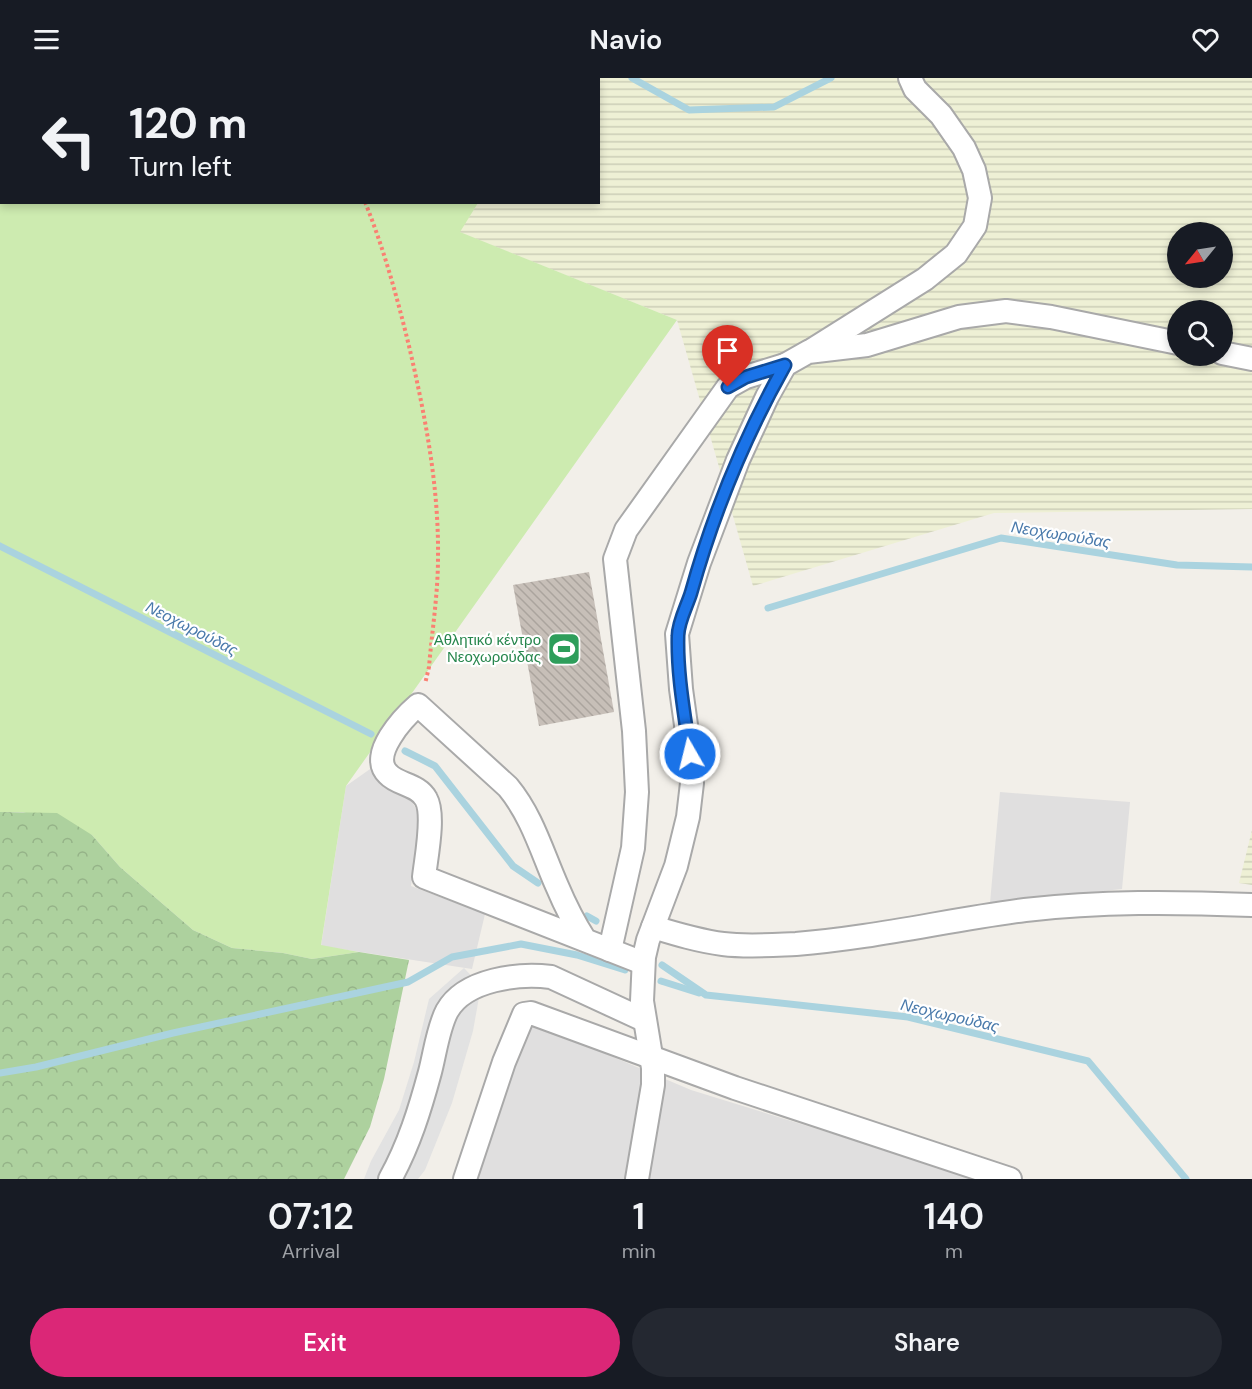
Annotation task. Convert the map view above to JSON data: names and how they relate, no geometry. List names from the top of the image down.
{
  "water": ["Νεοχωρούδας"],
  "places": {
    "sports": ["Αθλητικό κέντρο Νεοχωρούδας"]
  },
  "north": "bottom left",
  "page": {
    "header": "Navio",
    "turn": ["120 m", "Turn left"],
    "eta": [
      "07:12",
      "Arrival",
      "1",
      "min",
      "140",
      "m"
    ],
    "buttons": ["Exit", "Share"]
  }
}
